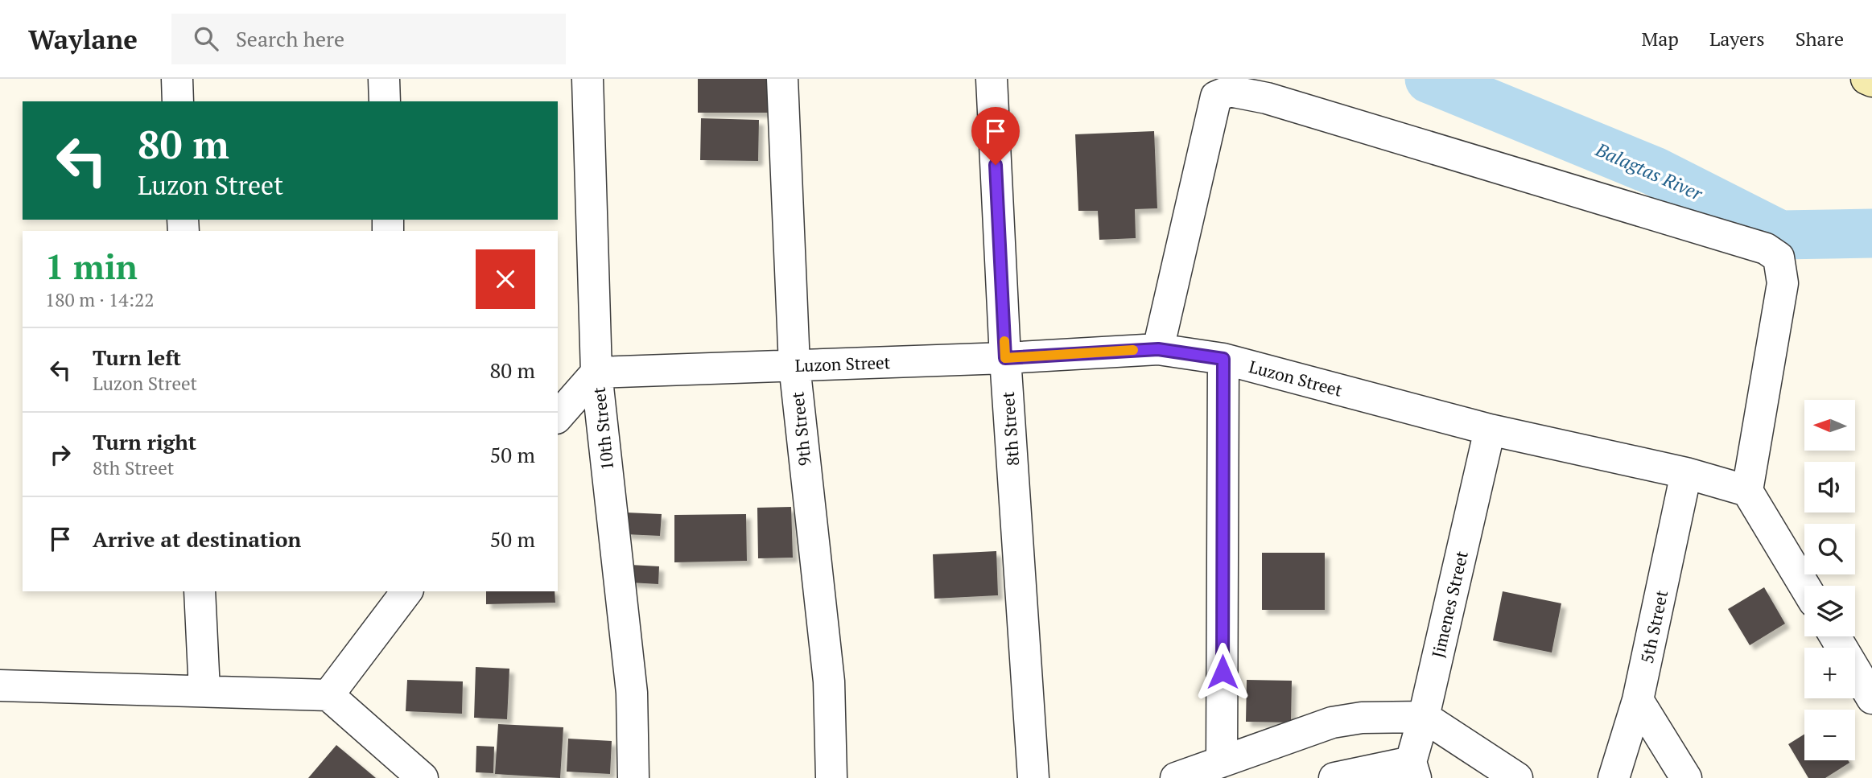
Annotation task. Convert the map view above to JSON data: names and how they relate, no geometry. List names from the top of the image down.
{
  "streets": {
    "street": [
      "Luzon Street",
      "10th Street",
      "9th Street",
      "8th Street",
      "Jimenes Street",
      "5th Street"
    ]
  },
  "crossings": [
    ["Luzon Street", "10th Street"],
    ["Luzon Street", "9th Street"],
    ["Luzon Street", "8th Street"],
    ["Luzon Street", "Jimenes Street"],
    ["Luzon Street", "5th Street"]
  ],
  "water": ["Balagtas River"],
  "north": "left",
  "page": {
    "header": "Waylane",
    "search": "Search here",
    "nav": ["Map", "Layers", "Share"],
    "turn": ["80 m", "Luzon Street"],
    "heading": ["1 min", "180 m · 14:22"],
    "list": [
      {
        "name": "Turn left",
        "note": "Luzon Street",
        "value": "80 m"
      },
      {
        "name": "Turn right",
        "note": "8th Street",
        "value": "50 m"
      },
      {
        "name": "Arrive at destination",
        "value": "50 m"
      }
    ],
    "map_buttons": ["+", "−"]
  }
}
